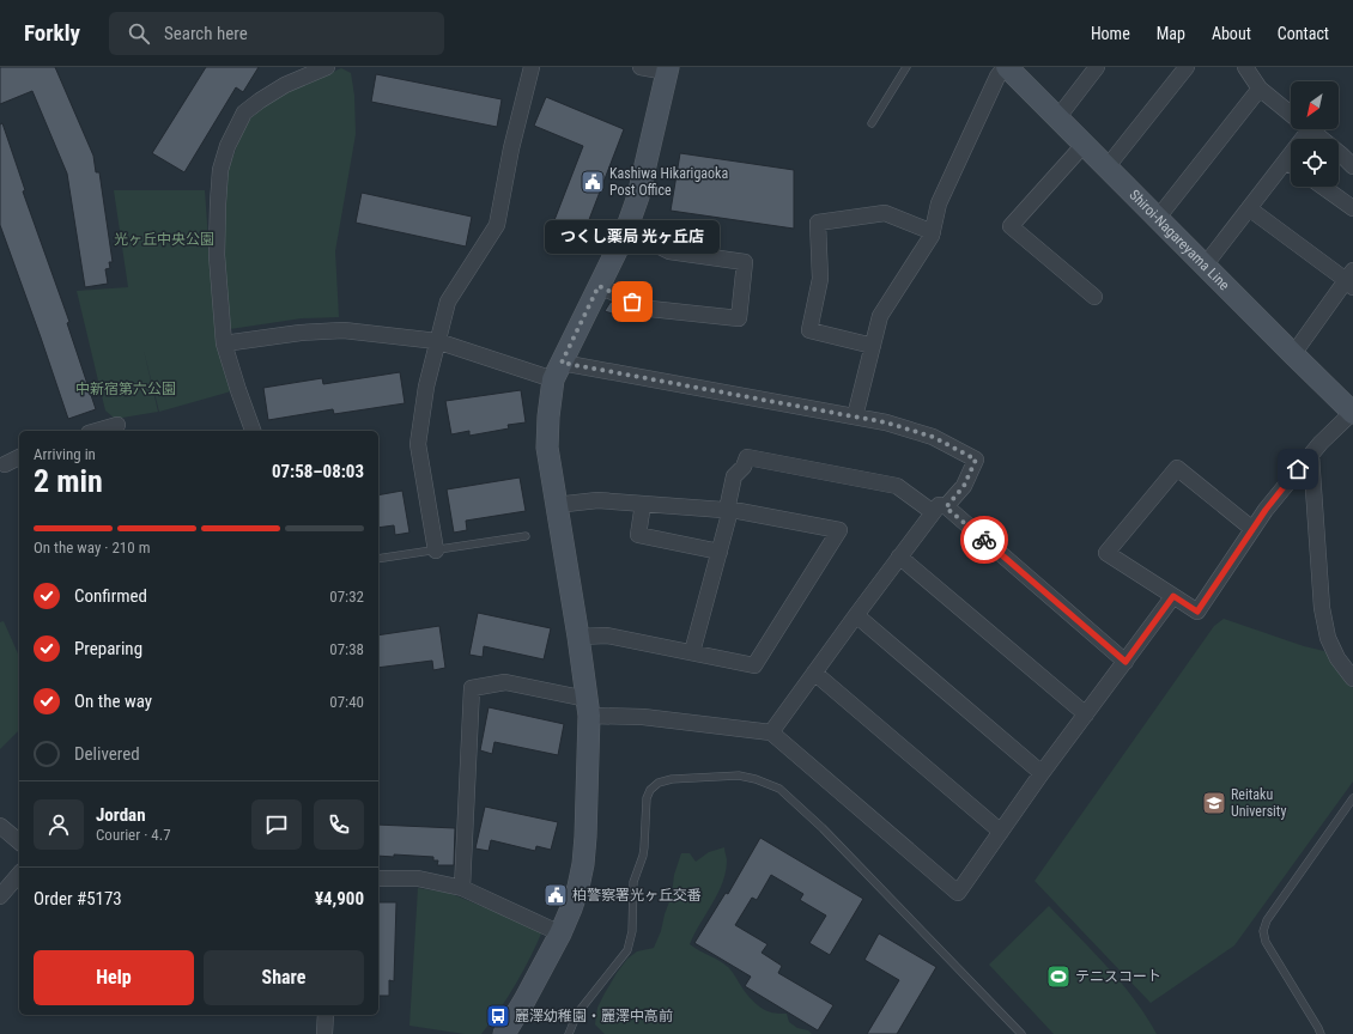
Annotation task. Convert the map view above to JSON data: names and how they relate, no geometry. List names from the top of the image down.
{
  "streets": {
    "street": ["Shiroi-Nagareyama Line"]
  },
  "parks": ["光ヶ丘中央公園", "中新宿第六公園"],
  "places": {
    "public building": ["Kashiwa Hikarigaoka Post Office", "柏警察署光ヶ丘交番"],
    "other": ["つくし薬局 光ヶ丘店"],
    "school or university": ["Reitaku University"],
    "sports": ["テニスコート"],
    "bus stop": ["麗澤幼稚園・麗澤中高前"]
  },
  "north": "bottom left",
  "page": {
    "header": "Forkly",
    "search": "Search here",
    "nav": [
      "Home",
      "Map",
      "About",
      "Contact"
    ],
    "bubble": "つくし薬局 光ヶ丘店",
    "heading": ["2 min", "Arriving in", "07:58–08:03"],
    "panel": [
      "Jordan",
      "Courier · 4.7",
      "Order #5173",
      "¥4,900"
    ],
    "bar": "On the way · 210 m",
    "list": [
      ["Confirmed", "07:32"],
      ["Preparing", "07:38"],
      ["On the way", "07:40"],
      "Delivered"
    ],
    "buttons": ["Help", "Share"]
  }
}
